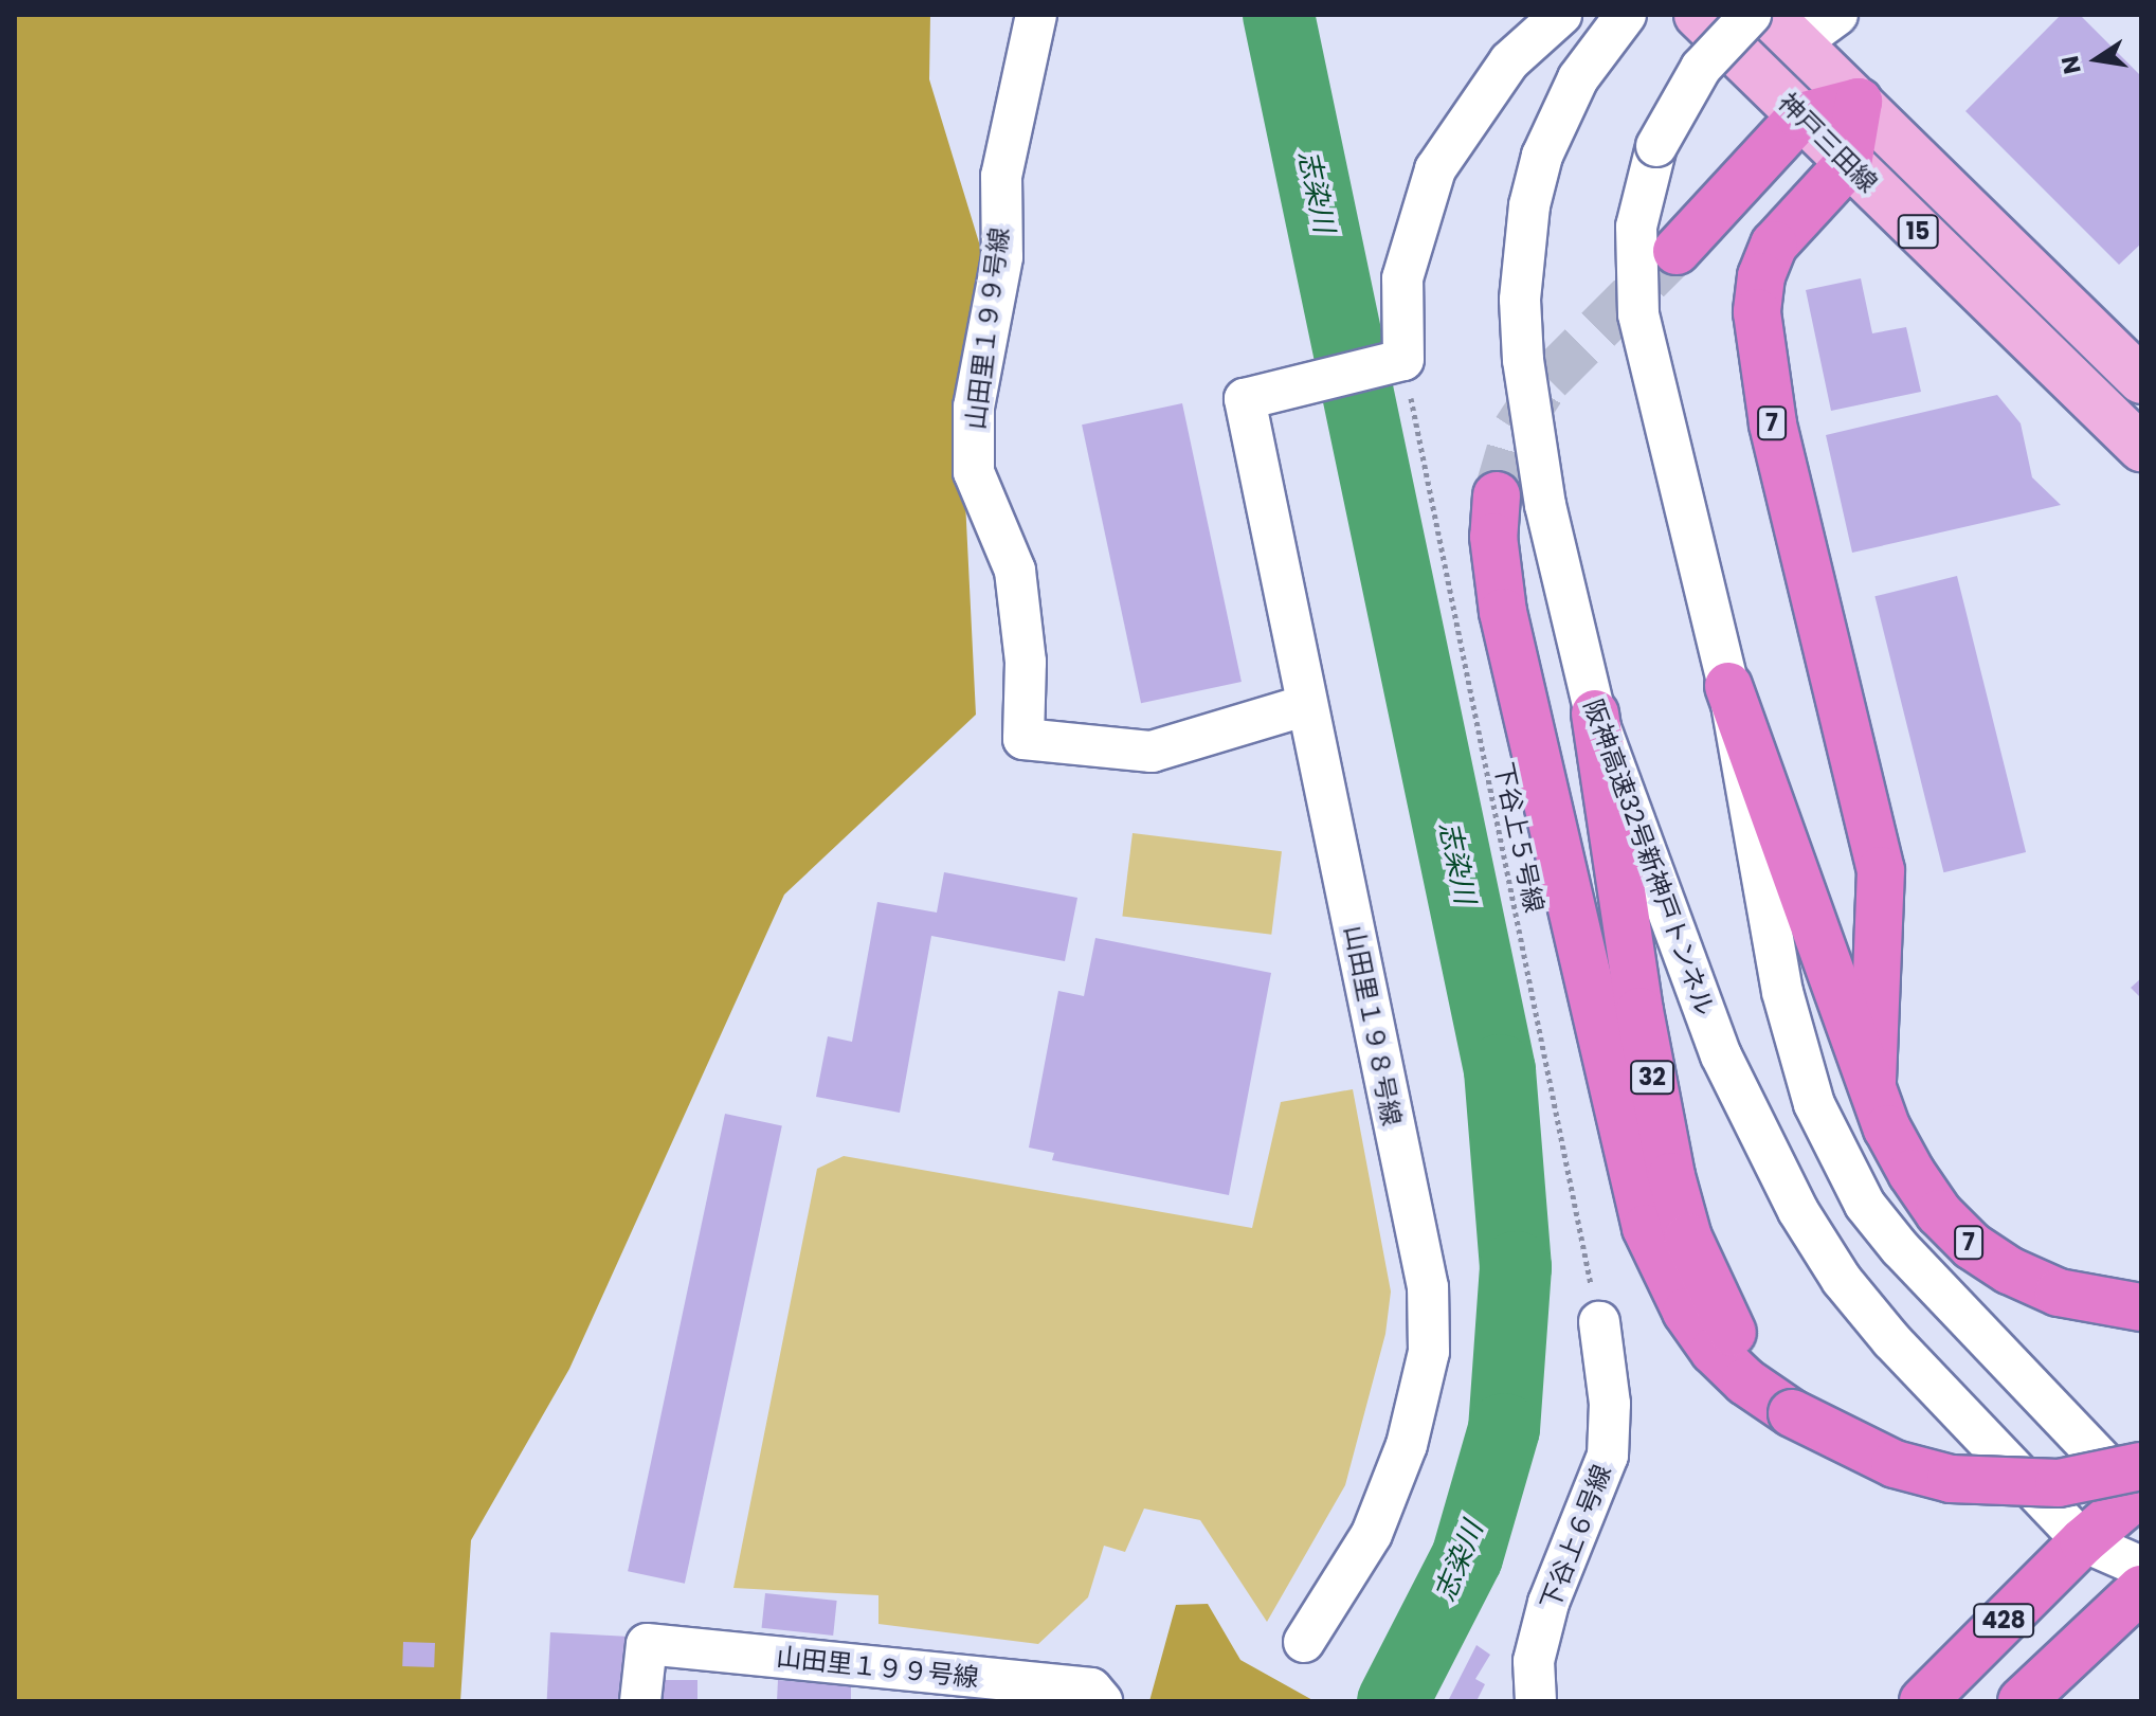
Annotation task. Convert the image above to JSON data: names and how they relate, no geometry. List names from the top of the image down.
{
  "streets": {
    "highway": ["7", "32", "428"],
    "main road": ["神戸三田線", "15"],
    "street": [
      "山田里１９９号線",
      "阪神高速32号新神戸トンネル",
      "山田里１９８号線",
      "下谷上６号線"
    ],
    "path": ["下谷上５号線"]
  },
  "crossings": [
    ["神戸三田線", "7"],
    ["山田里１９９号線", "山田里１９８号線"],
    ["下谷上５号線", "山田里１９８号線"],
    ["下谷上５号線", "下谷上６号線"],
    ["阪神高速32号新神戸トンネル", "32"],
    ["阪神高速32号新神戸トンネル", "428"]
  ],
  "water": ["志染川"],
  "north": "left"
}
